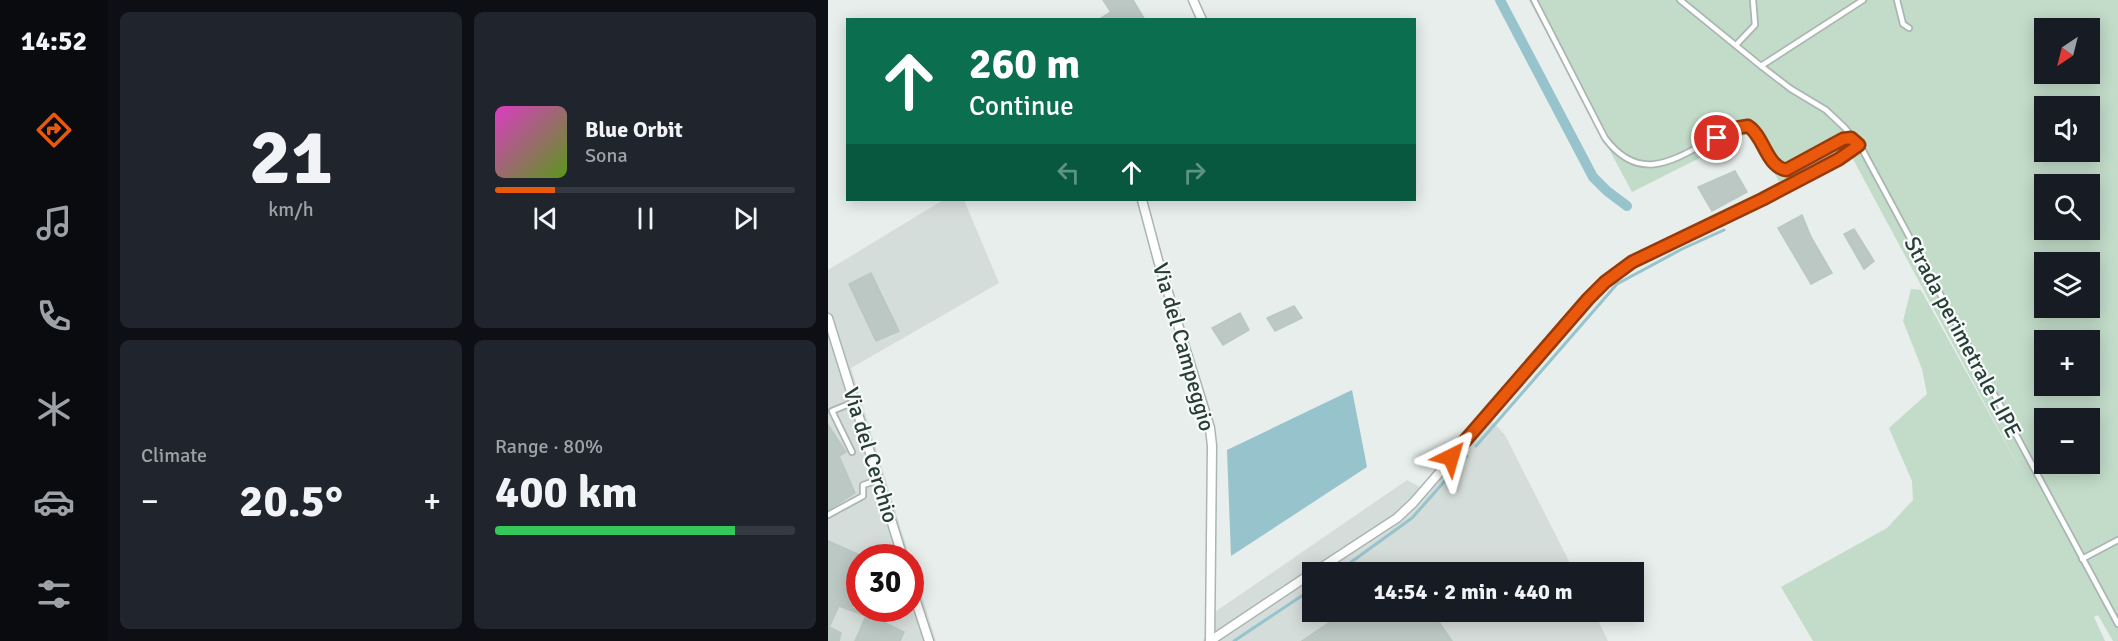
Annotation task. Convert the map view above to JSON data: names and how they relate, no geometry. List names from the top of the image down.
{
  "streets": {
    "street": ["Via del Campeggio", "Via del Cerchio"],
    "lane": ["Strada perimetrale LIPE"]
  },
  "north": "bottom left",
  "page": {
    "tabs": "14:52",
    "tile": [
      ["21", "km/h"],
      "Climate",
      ["Range · 80%", "400 km"]
    ],
    "map_buttons": ["+", "−"],
    "turn": ["260 m", "Continue"],
    "song": ["Blue Orbit", "Sona"],
    "heat": ["−", "20.5°", "+"],
    "limit": "30",
    "trip": "14:54 · 2 min · 440 m"
  }
}
